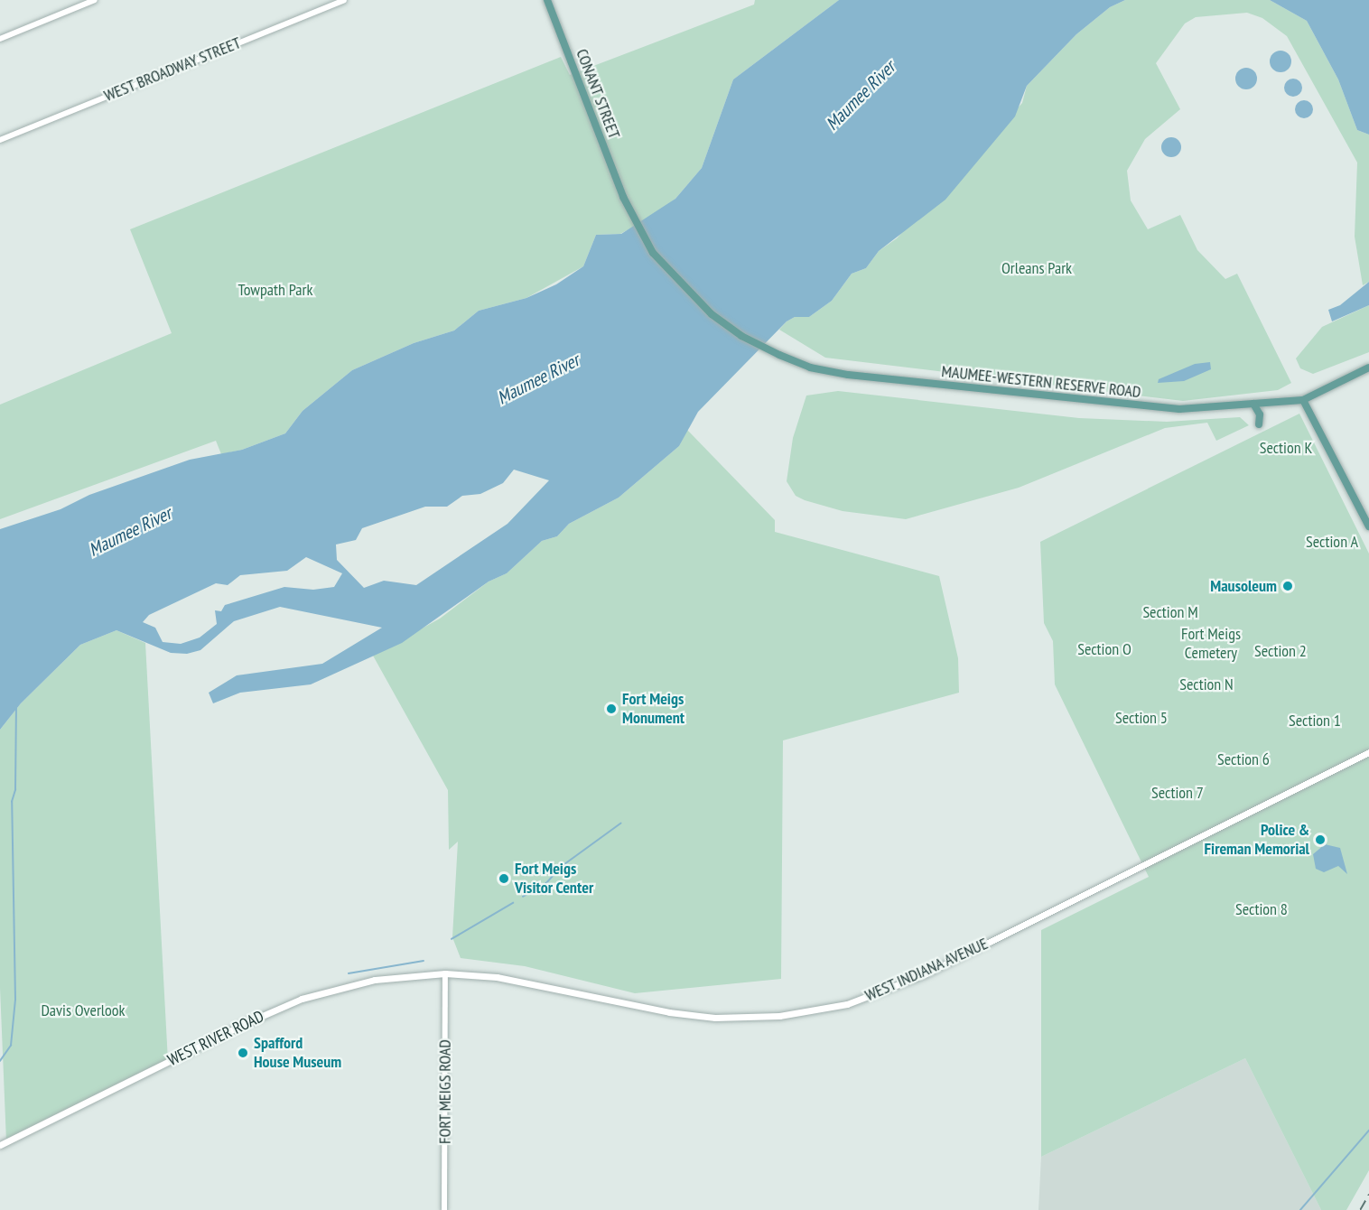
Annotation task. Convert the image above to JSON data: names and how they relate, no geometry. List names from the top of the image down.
{
  "streets": {
    "main road": [
      "CONANT STREET",
      "MAUMEE-WESTERN RESERVE ROAD",
      "WEST INDIANA AVENUE",
      "WEST RIVER ROAD"
    ],
    "street": ["WEST BROADWAY STREET", "FORT MEIGS ROAD"]
  },
  "crossings": [
    ["CONANT STREET", "MAUMEE-WESTERN RESERVE ROAD"],
    ["WEST INDIANA AVENUE", "WEST RIVER ROAD"],
    ["WEST INDIANA AVENUE", "FORT MEIGS ROAD"],
    ["WEST RIVER ROAD", "FORT MEIGS ROAD"]
  ],
  "water": ["Maumee River"],
  "parks": [
    "Orleans Park",
    "Towpath Park",
    "Section K",
    "Section A",
    "Section M",
    "Fort Meigs Cemetery",
    "Section O",
    "Section 2",
    "Section N",
    "Section 5",
    "Section 1",
    "Section 6",
    "Section 7",
    "Section 8",
    "Davis Overlook"
  ],
  "places": [
    "Mausoleum",
    "Fort Meigs Monument",
    "Police & Fireman Memorial",
    "Fort Meigs Visitor Center",
    "Spafford House Museum"
  ]
}
